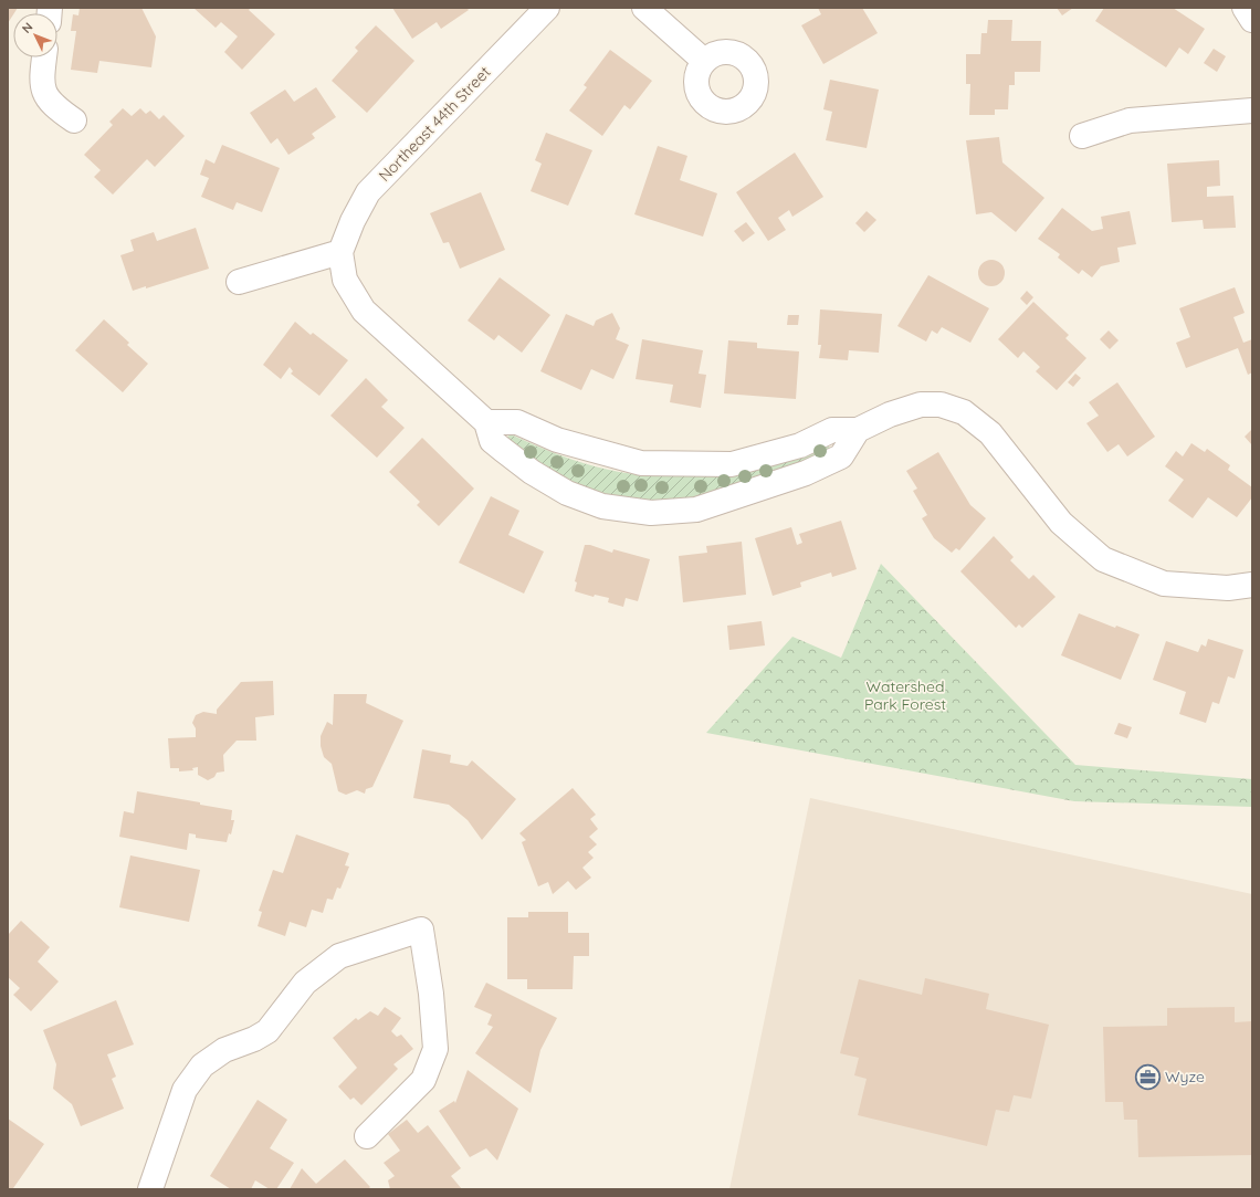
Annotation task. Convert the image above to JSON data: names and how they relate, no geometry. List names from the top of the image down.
{
  "streets": {
    "street": ["Northeast 44th Street"]
  },
  "parks": ["Watershed Park Forest"],
  "places": {
    "office": ["Wyze"]
  },
  "north": "top left"
}
